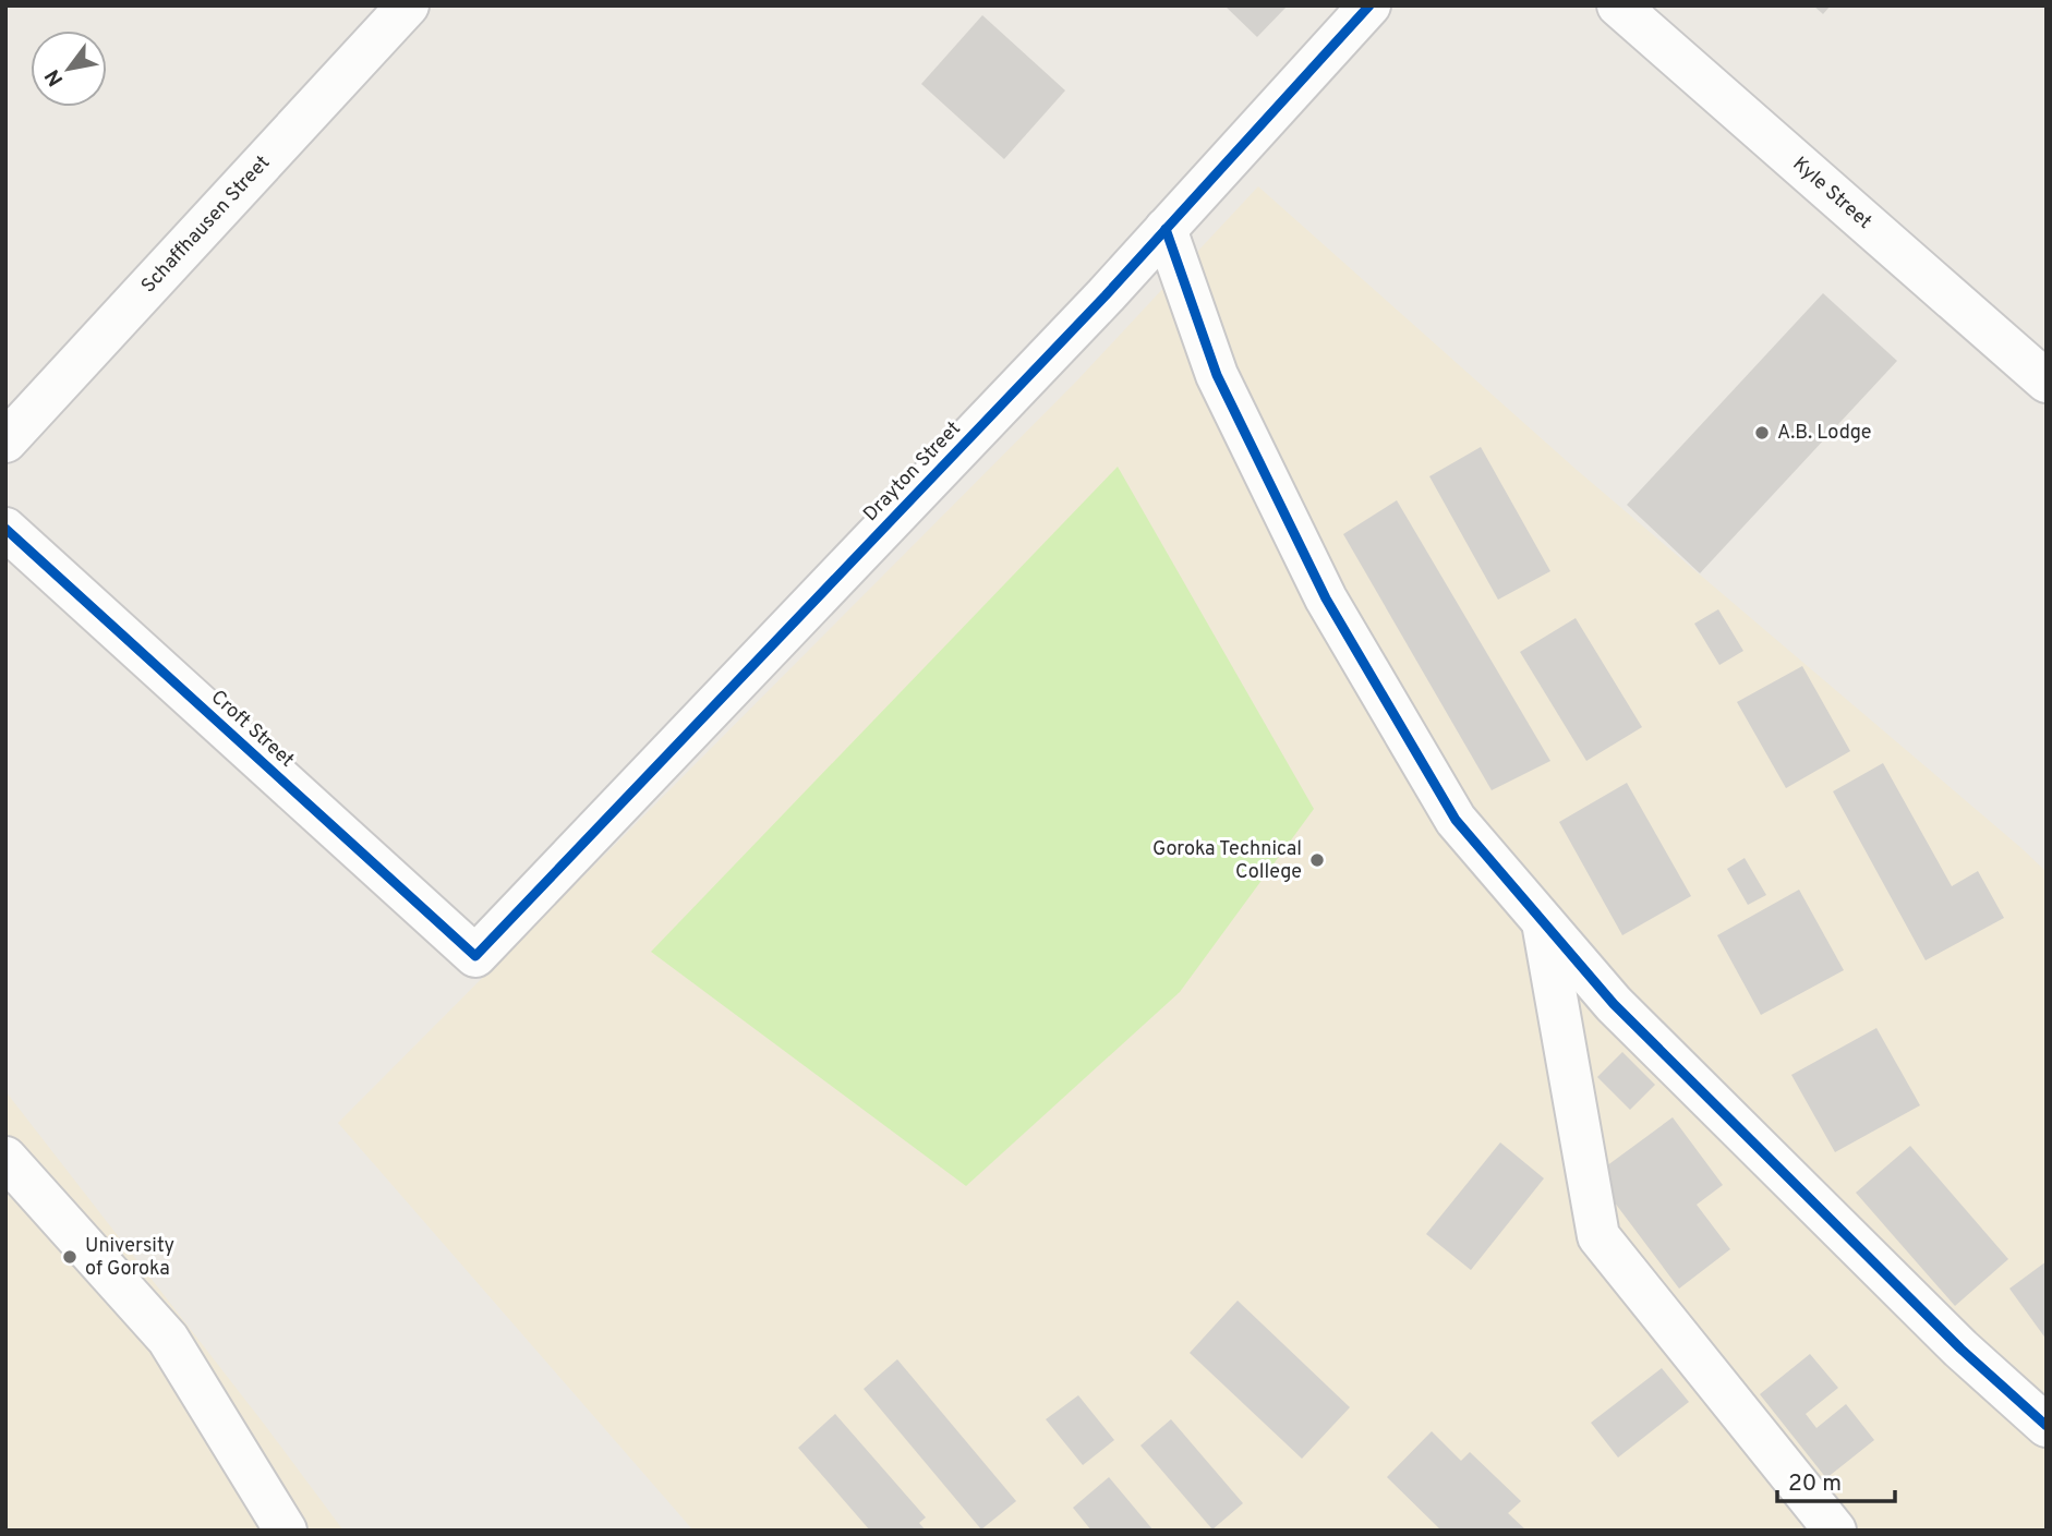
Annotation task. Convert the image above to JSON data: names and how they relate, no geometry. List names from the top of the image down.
{
  "streets": {
    "street": [
      "Kyle Street",
      "Schaffhausen Street",
      "Drayton Street",
      "Croft Street"
    ]
  },
  "crossings": [
    ["Drayton Street", "Croft Street"]
  ],
  "places": ["A.B. Lodge", "Goroka Technical College", "University of Goroka"],
  "scale_bar": "20 m",
  "north": "bottom left"
}
